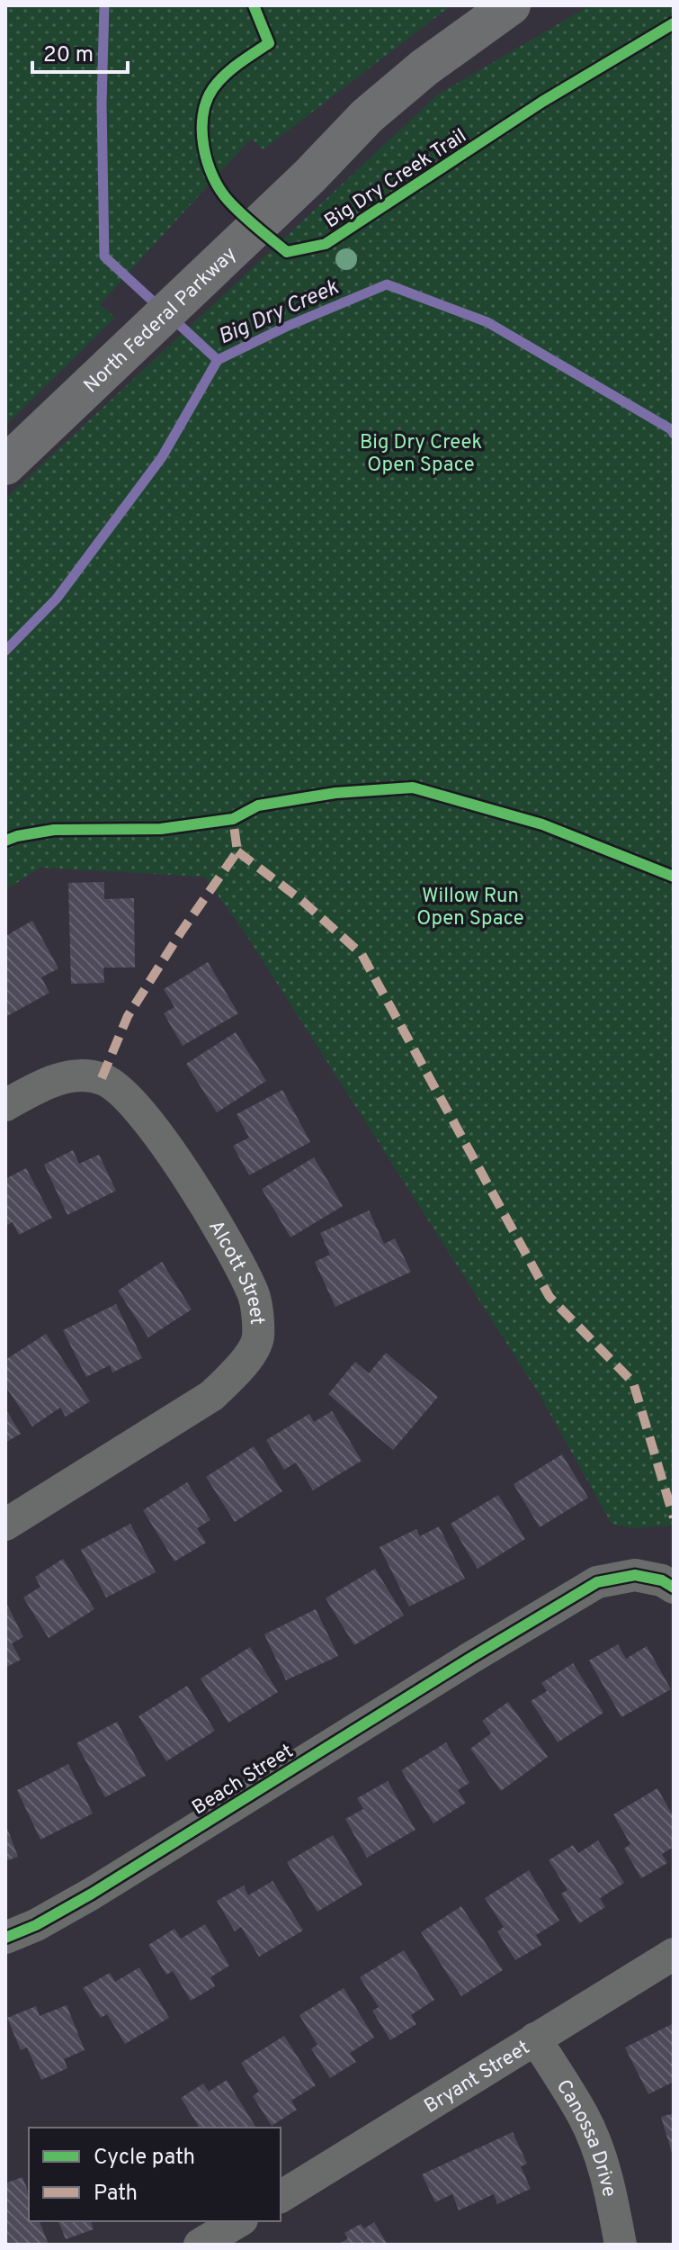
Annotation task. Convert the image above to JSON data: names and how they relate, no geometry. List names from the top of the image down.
{
  "streets": {
    "main road": ["North Federal Parkway"],
    "street": [
      "Alcott Street",
      "Beach Street",
      "Bryant Street",
      "Canossa Drive"
    ],
    "cycle path": ["Big Dry Creek Trail"]
  },
  "crossings": [
    ["Bryant Street", "Canossa Drive"]
  ],
  "water": ["Big Dry Creek"],
  "parks": ["Big Dry Creek Open Space", "Willow Run Open Space"],
  "legend": ["Cycle path", "Path"],
  "scale_bar": "20 m"
}
